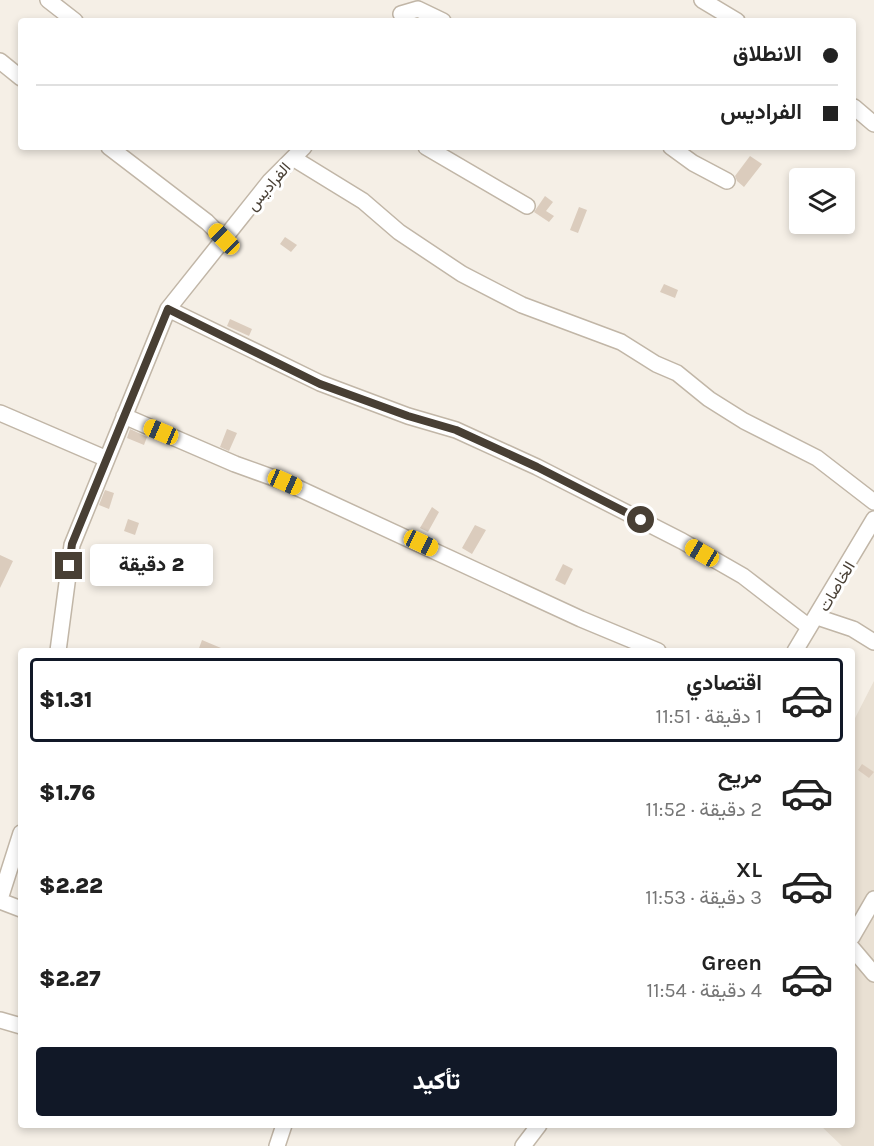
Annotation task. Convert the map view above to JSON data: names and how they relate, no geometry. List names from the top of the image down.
{
  "streets": {
    "street": ["الفراديس", "الخاصات"]
  },
  "page": {
    "banner": ["الانطلاق", "الفراديس"],
    "bubble": "2 دقيقة",
    "list": [
      {
        "name": "اقتصادي",
        "note": "1 دقيقة · 11:51",
        "value": "$1.31"
      },
      {
        "name": "مريح",
        "note": "2 دقيقة · 11:52",
        "value": "$1.76"
      },
      {
        "name": "XL",
        "note": "3 دقيقة · 11:53",
        "value": "$2.22"
      },
      {
        "name": "Green",
        "note": "4 دقيقة · 11:54",
        "value": "$2.27"
      }
    ],
    "buttons": "تأكيد"
  }
}
